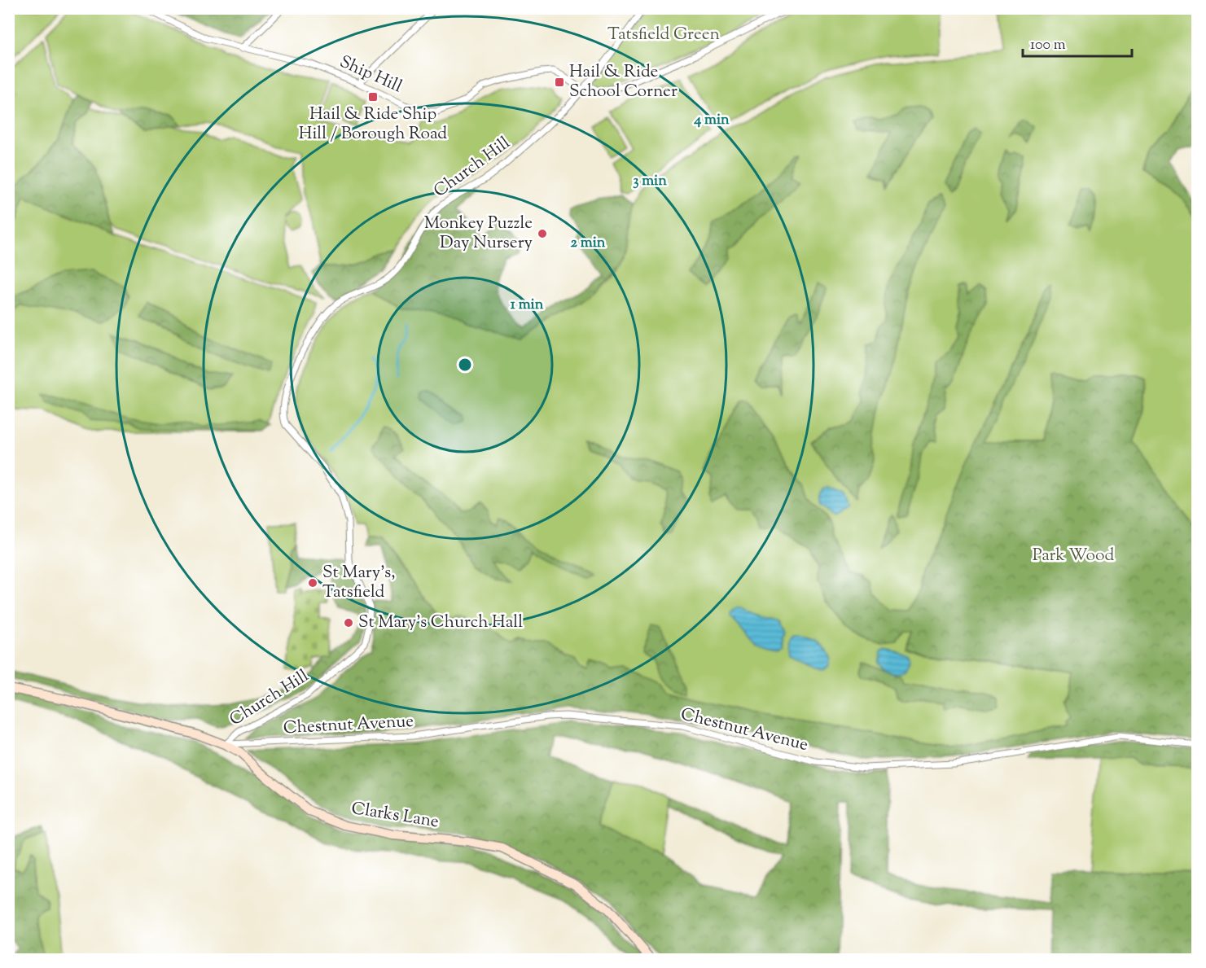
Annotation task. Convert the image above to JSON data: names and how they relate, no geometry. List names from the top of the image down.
{
  "streets": {
    "main road": ["Clarks Lane"],
    "street": ["Ship Hill", "Church Hill", "Chestnut Avenue"]
  },
  "crossings": [
    ["Ship Hill", "Church Hill"],
    ["Church Hill", "Chestnut Avenue"],
    ["Church Hill", "Clarks Lane"],
    ["Chestnut Avenue", "Clarks Lane"]
  ],
  "parks": ["Tatsfield Green", "Park Wood"],
  "places": {
    "transit": ["Hail & Ride School Corner", "Hail & Ride Ship Hill / Borough Road"],
    "other": ["Monkey Puzzle Day Nursery", "St Mary's, Tatsfield", "St Mary's Church Hall"]
  },
  "scale_bar": "100 m",
  "rings": [
    "4 min",
    "3 min",
    "2 min",
    "1 min"
  ]
}
